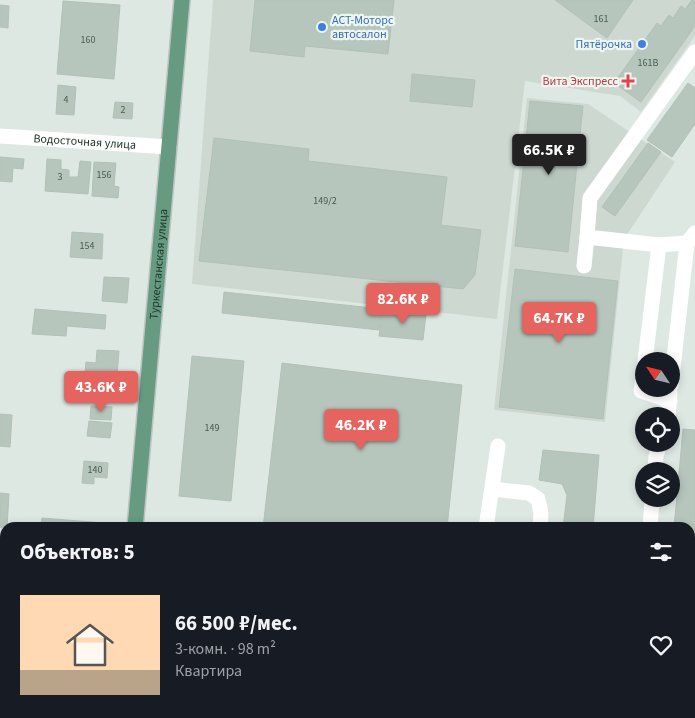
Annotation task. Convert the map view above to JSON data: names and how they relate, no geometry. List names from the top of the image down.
{
  "streets": {
    "main road": ["Туркестанская улица"],
    "street": ["Водосточная улица"]
  },
  "crossings": [
    ["Водосточная улица", "Туркестанская улица"]
  ],
  "places": {
    "other": ["АСТ-Моторс автосалон", "Пятёрочка"],
    "health": ["Вита Экспресс"]
  },
  "house_numbers": [
    "161",
    "160",
    "161В",
    "4",
    "2",
    "156",
    "3",
    "149/2",
    "154",
    "149",
    "140"
  ],
  "north": "top left",
  "page": {
    "price": [
      "66.5K ₽",
      "82.6K ₽",
      "64.7K ₽",
      "43.6K ₽",
      "46.2K ₽"
    ],
    "heading": "Объектов: 5",
    "list": [
      {
        "name": "66 500 ₽/мес.",
        "note": "3-комн. · 98 m² · Квартира"
      }
    ]
  }
}
